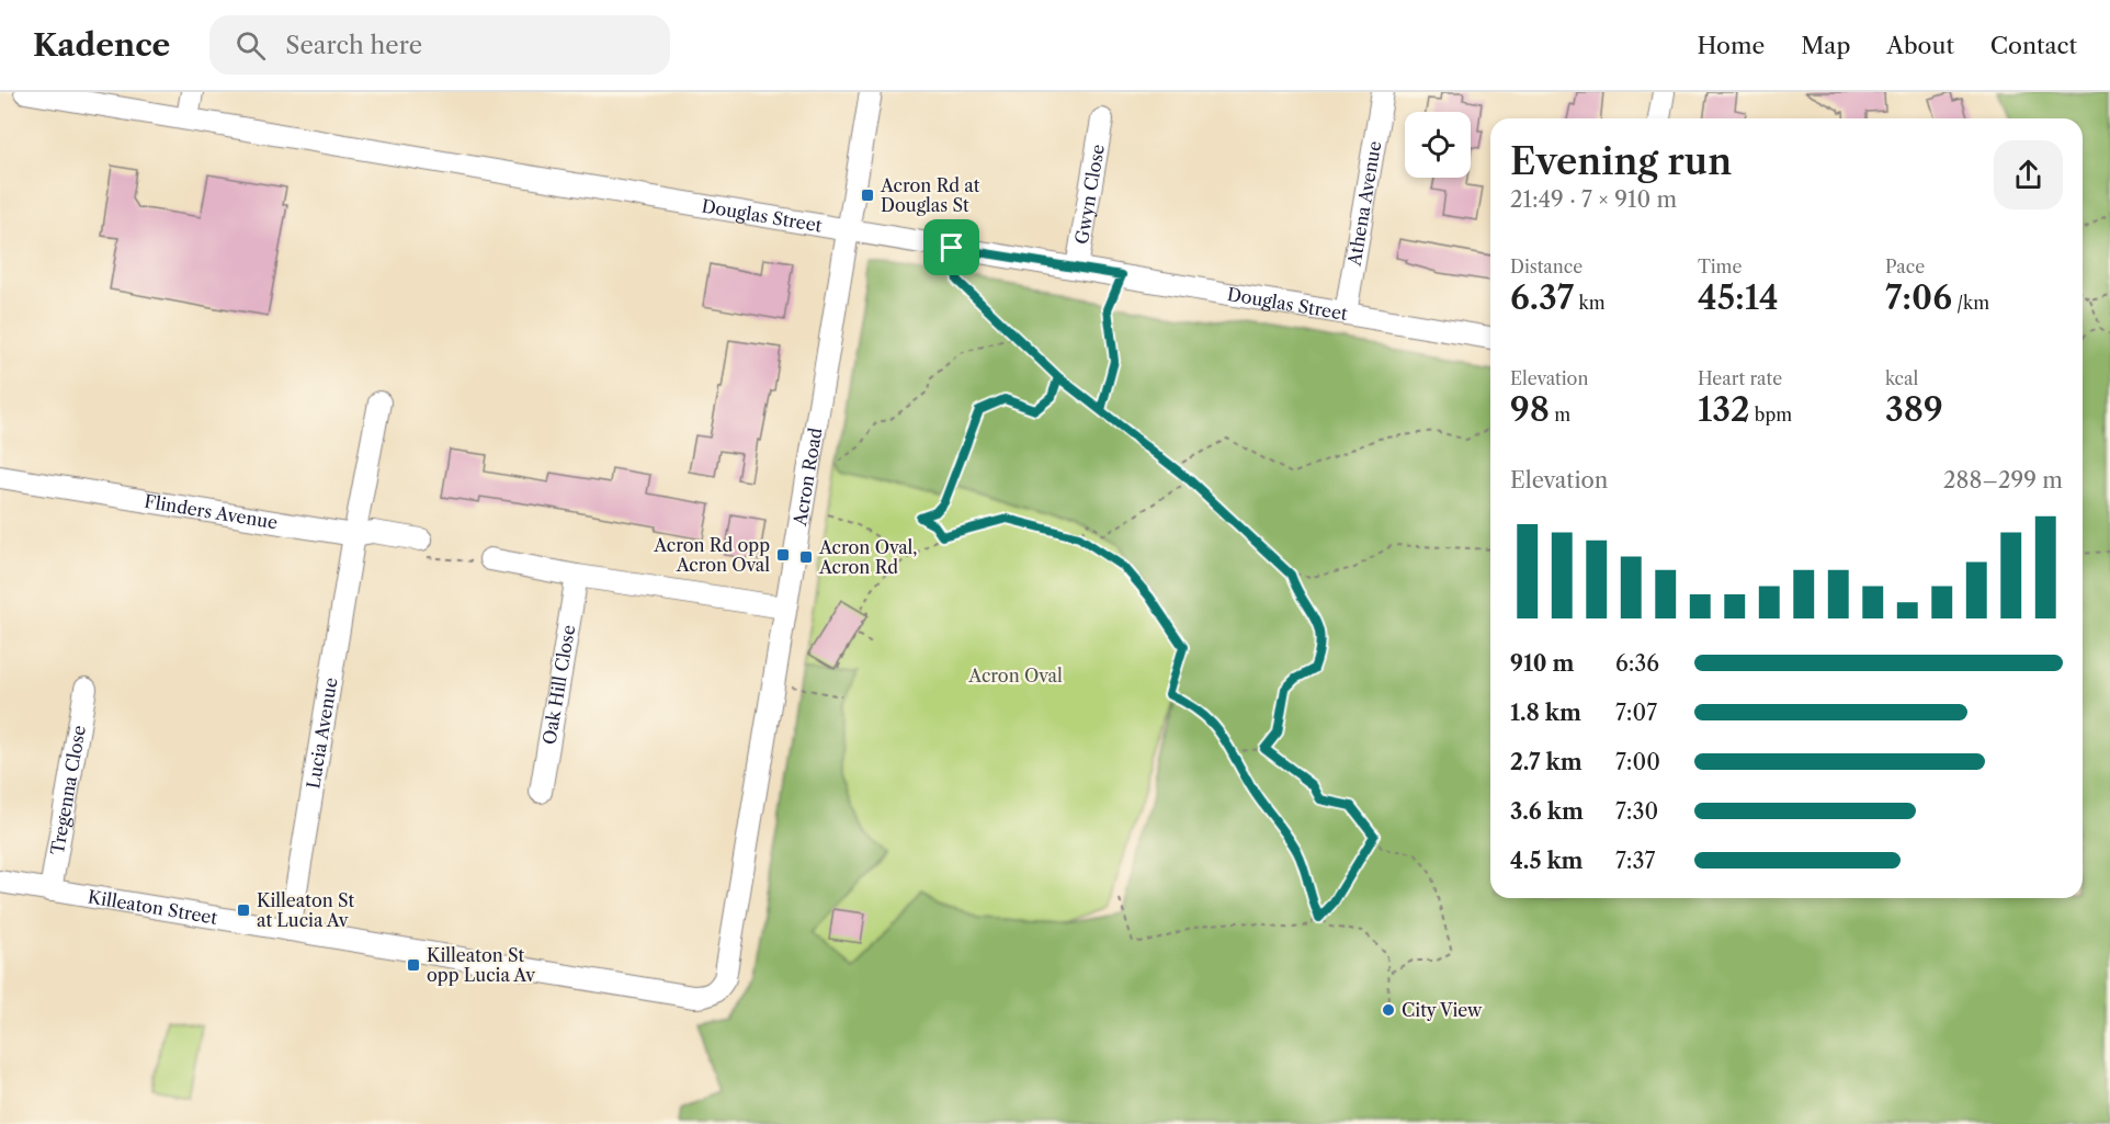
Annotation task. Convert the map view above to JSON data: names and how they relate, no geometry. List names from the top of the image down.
{
  "streets": {
    "street": [
      "Gwyn Close",
      "Athena Avenue",
      "Douglas Street",
      "Acron Road",
      "Flinders Avenue",
      "Oak Hill Close",
      "Lucia Avenue",
      "Tregenna Close",
      "Killeaton Street"
    ]
  },
  "crossings": [
    ["Gwyn Close", "Douglas Street"],
    ["Athena Avenue", "Douglas Street"],
    ["Douglas Street", "Acron Road"],
    ["Acron Road", "Killeaton Street"],
    ["Flinders Avenue", "Lucia Avenue"],
    ["Lucia Avenue", "Killeaton Street"],
    ["Tregenna Close", "Killeaton Street"]
  ],
  "parks": ["Acron Oval"],
  "places": {
    "transit": [
      "Acron Rd at Douglas St",
      "Acron Rd opp Acron Oval",
      "Acron Oval, Acron Rd",
      "Killeaton St at Lucia Av",
      "Killeaton St opp Lucia Av"
    ],
    "other": ["City View"]
  },
  "page": {
    "header": "Kadence",
    "search": "Search here",
    "nav": [
      "Home",
      "Map",
      "About",
      "Contact"
    ],
    "heading": ["Evening run", "21:49 · 7 × 910 m"],
    "stats": [
      ["Distance", "6.37 km"],
      ["Time", "45:14"],
      ["Pace", "7:06 /km"],
      ["Elevation", "98 m"],
      ["Heart rate", "132 bpm"],
      ["kcal", "389"]
    ],
    "chart": ["Elevation", "288–299 m"],
    "list": [
      {
        "name": "910 m",
        "note": "6:36"
      },
      {
        "name": "1.8 km",
        "note": "7:07"
      },
      {
        "name": "2.7 km",
        "note": "7:00"
      },
      {
        "name": "3.6 km",
        "note": "7:30"
      },
      {
        "name": "4.5 km",
        "note": "7:37"
      }
    ]
  }
}
